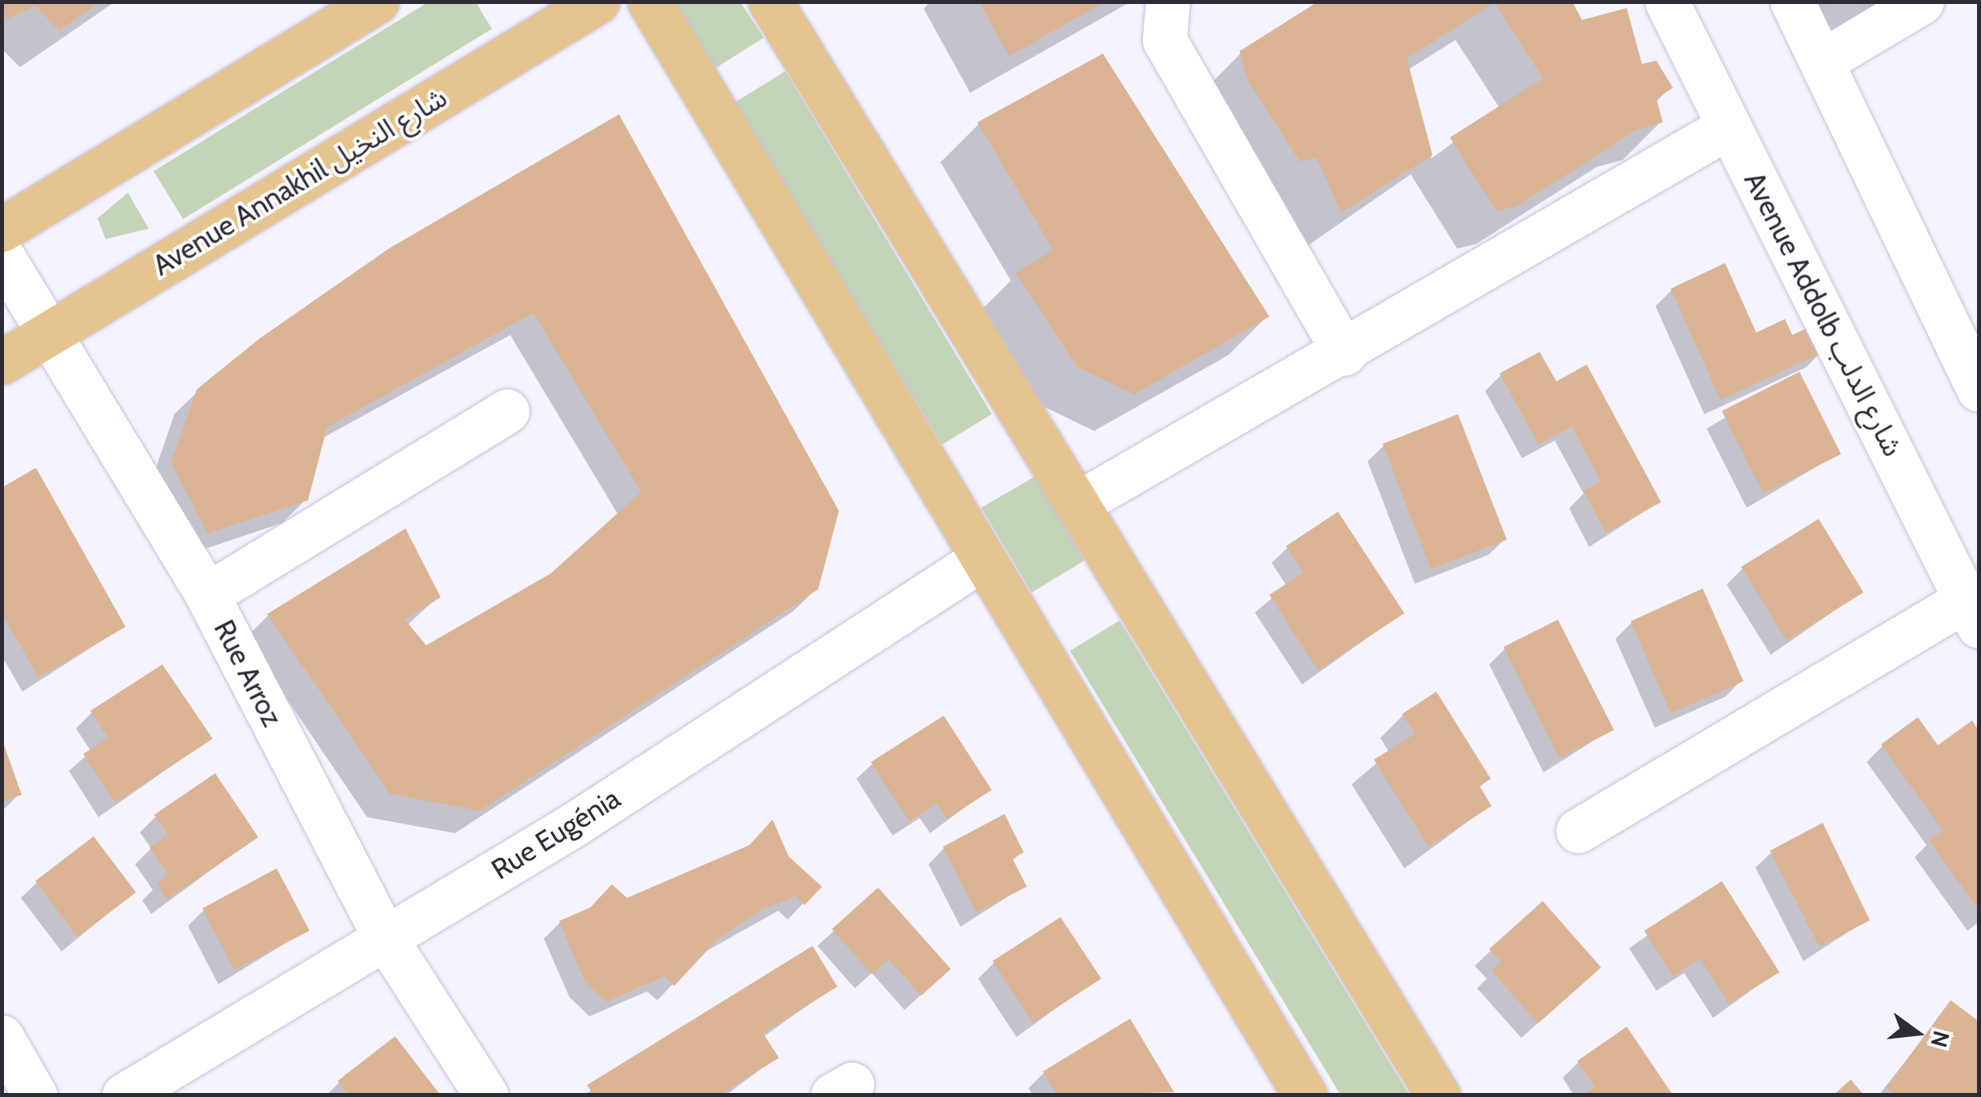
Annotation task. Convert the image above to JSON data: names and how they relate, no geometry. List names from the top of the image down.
{
  "streets": {
    "main road": ["Avenue Annakhil شارع النخيل"],
    "street": ["Avenue Addolb شارع الدلب", "Rue Arroz", "Rue Eugénia"]
  },
  "crossings": [
    ["Avenue Annakhil شارع النخيل", "Rue Arroz"],
    ["Rue Arroz", "Rue Eugénia"]
  ],
  "north": "right"
}
